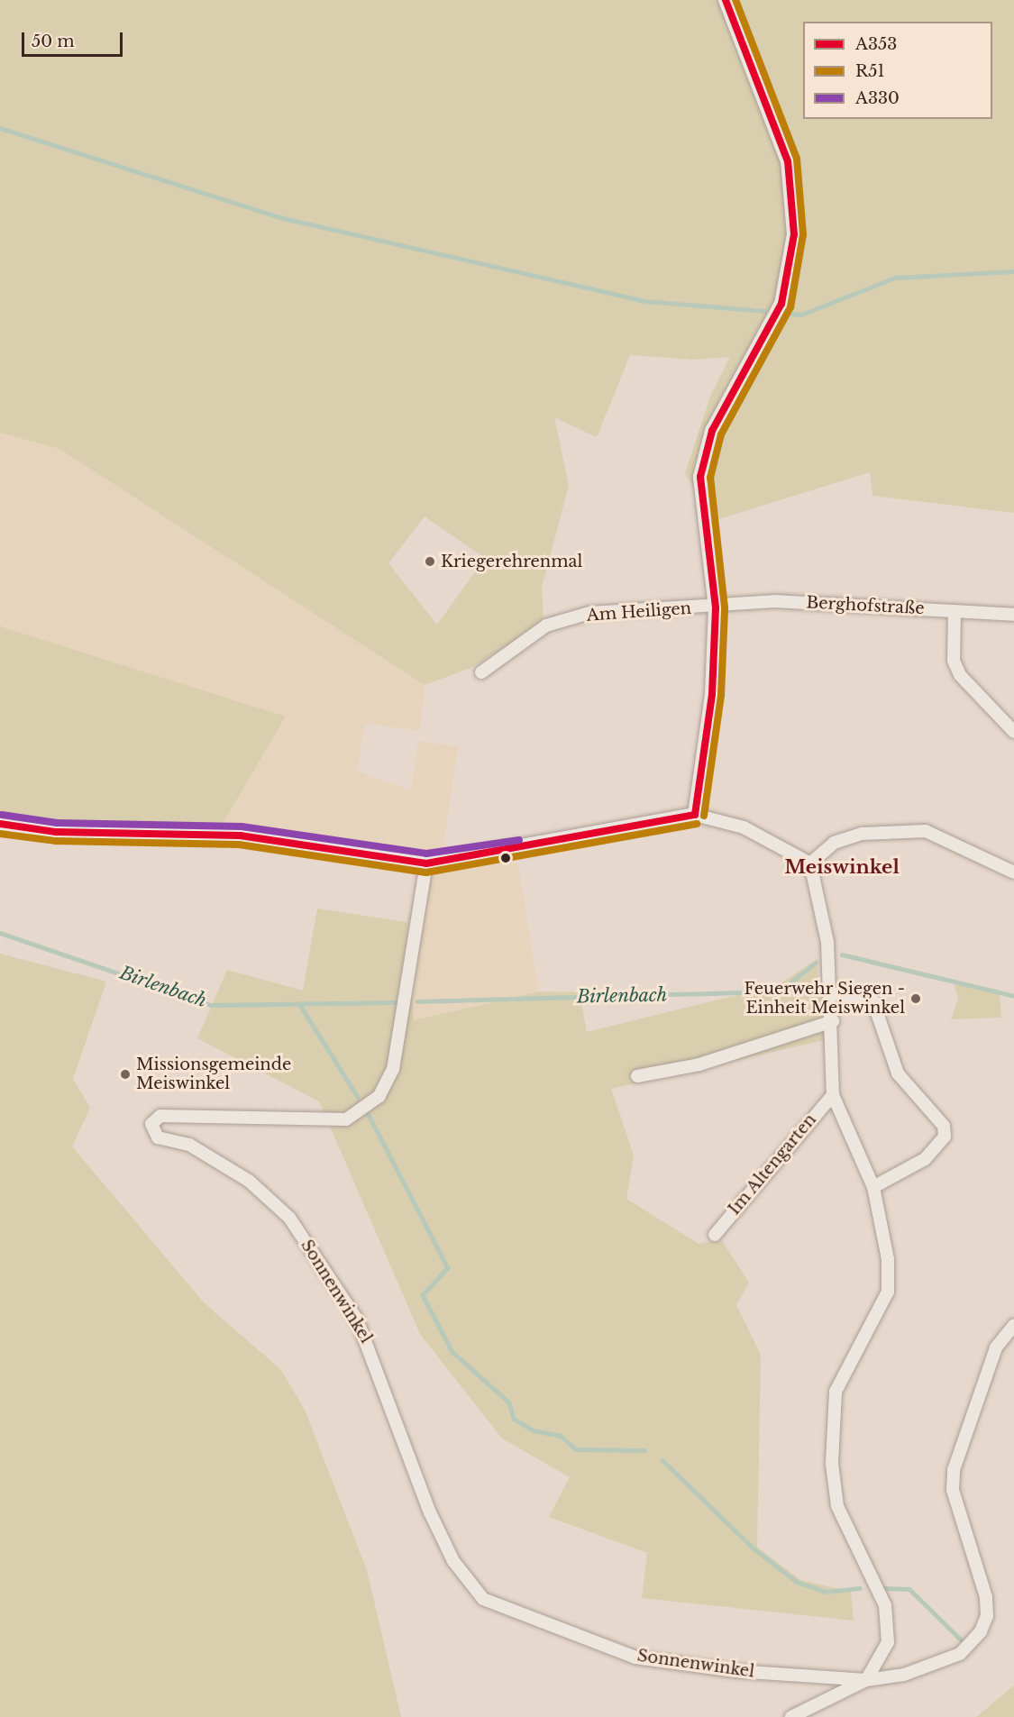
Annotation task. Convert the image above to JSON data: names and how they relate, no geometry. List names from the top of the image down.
{
  "streets": {
    "street": [
      "Berghofstraße",
      "Am Heiligen",
      "Im Altengarten",
      "Sonnenwinkel"
    ]
  },
  "crossings": [
    ["Berghofstraße", "Am Heiligen"]
  ],
  "districts": ["Meiswinkel"],
  "water": ["Birlenbach"],
  "places": ["Kriegerehrenmal", "Feuerwehr Siegen - Einheit Meiswinkel", "Missionsgemeinde Meiswinkel"],
  "lines": ["transit line A353", "transit line R51", "transit line A330"],
  "legend": ["A353", "R51", "A330"],
  "scale_bar": "50 m"
}
